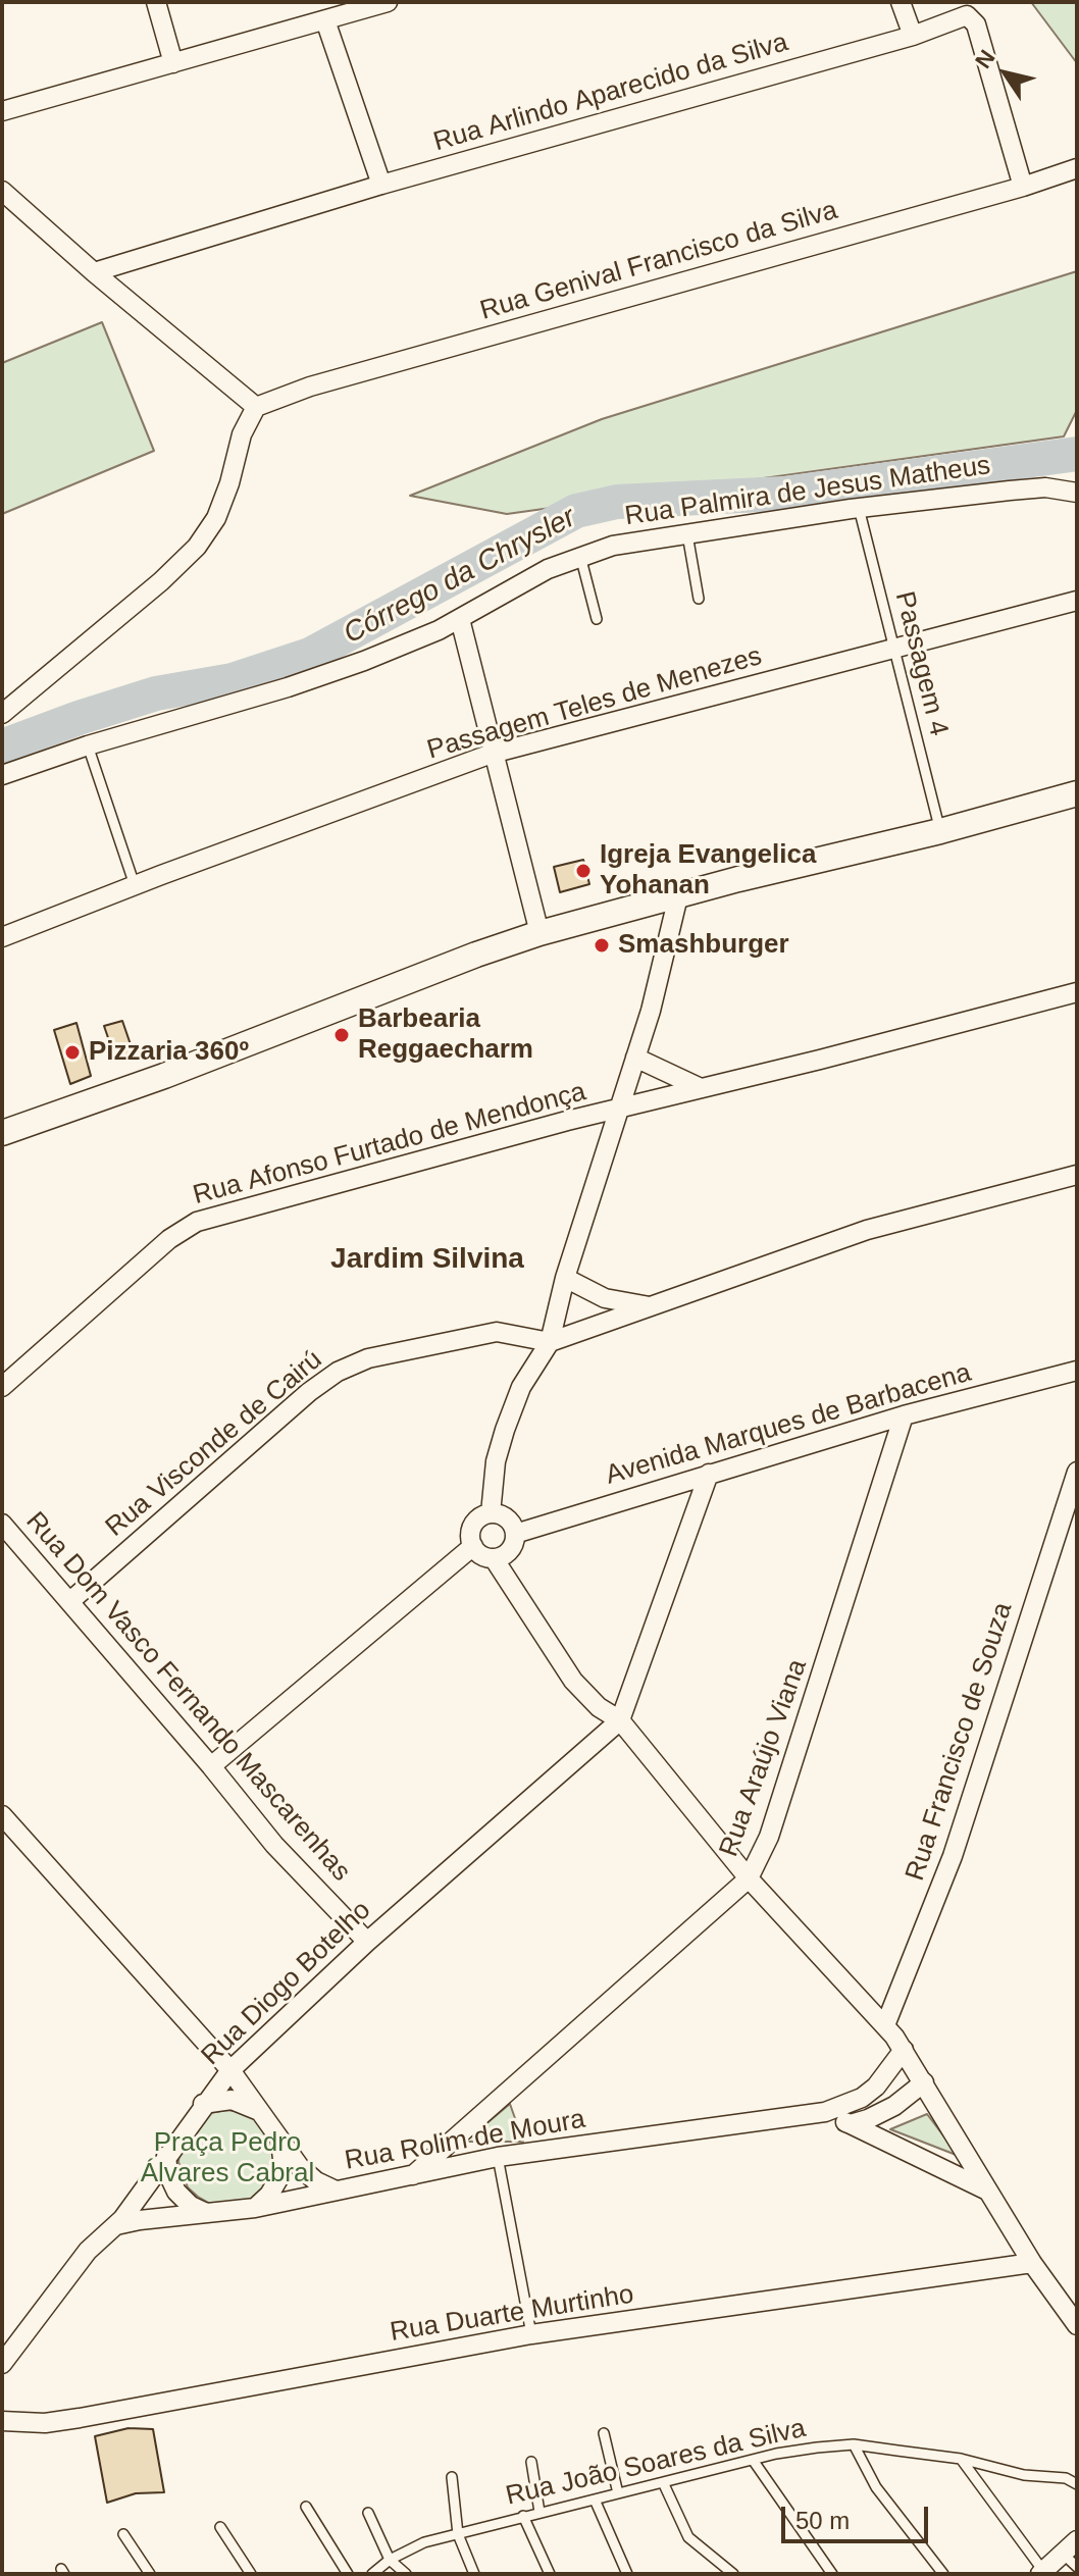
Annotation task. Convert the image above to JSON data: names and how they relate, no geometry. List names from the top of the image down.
{
  "streets": {
    "street": [
      "Rua Arlindo Aparecido da Silva",
      "Rua Genival Francisco da Silva",
      "Rua Palmira de Jesus Matheus",
      "Passagem Teles de Menezes",
      "Rua Afonso Furtado de Mendonça",
      "Avenida Marques de Barbacena",
      "Rua Visconde de Cairú",
      "Rua Dom Vasco Fernando Mascarenhas",
      "Rua Francisco de Souza",
      "Rua Araújo Viana",
      "Rua Diogo Botelho",
      "Rua Rolim de Moura",
      "Rua Duarte Murtinho"
    ],
    "lane": ["Passagem 4", "Rua João Soares da Silva"]
  },
  "crossings": [
    ["Rua Arlindo Aparecido da Silva", "Rua Genival Francisco da Silva"],
    ["Rua Palmira de Jesus Matheus", "Passagem 4"],
    ["Passagem 4", "Passagem Teles de Menezes"],
    ["Avenida Marques de Barbacena", "Rua Araújo Viana"],
    ["Rua Visconde de Cairú", "Rua Dom Vasco Fernando Mascarenhas"],
    ["Rua Dom Vasco Fernando Mascarenhas", "Rua Diogo Botelho"],
    ["Rua Araújo Viana", "Rua Rolim de Moura"],
    ["Rua Diogo Botelho", "Rua Rolim de Moura"]
  ],
  "districts": ["Jardim Silvina"],
  "water": ["Córrego da Chrysler"],
  "parks": ["Praça Pedro Álvares Cabral"],
  "places": [
    "Igreja Evangelica Yohanan",
    "Smashburger",
    "Barbearia Reggaecharm",
    "Pizzaria 360º"
  ],
  "scale_bar": "50 m",
  "north": "top left"
}
